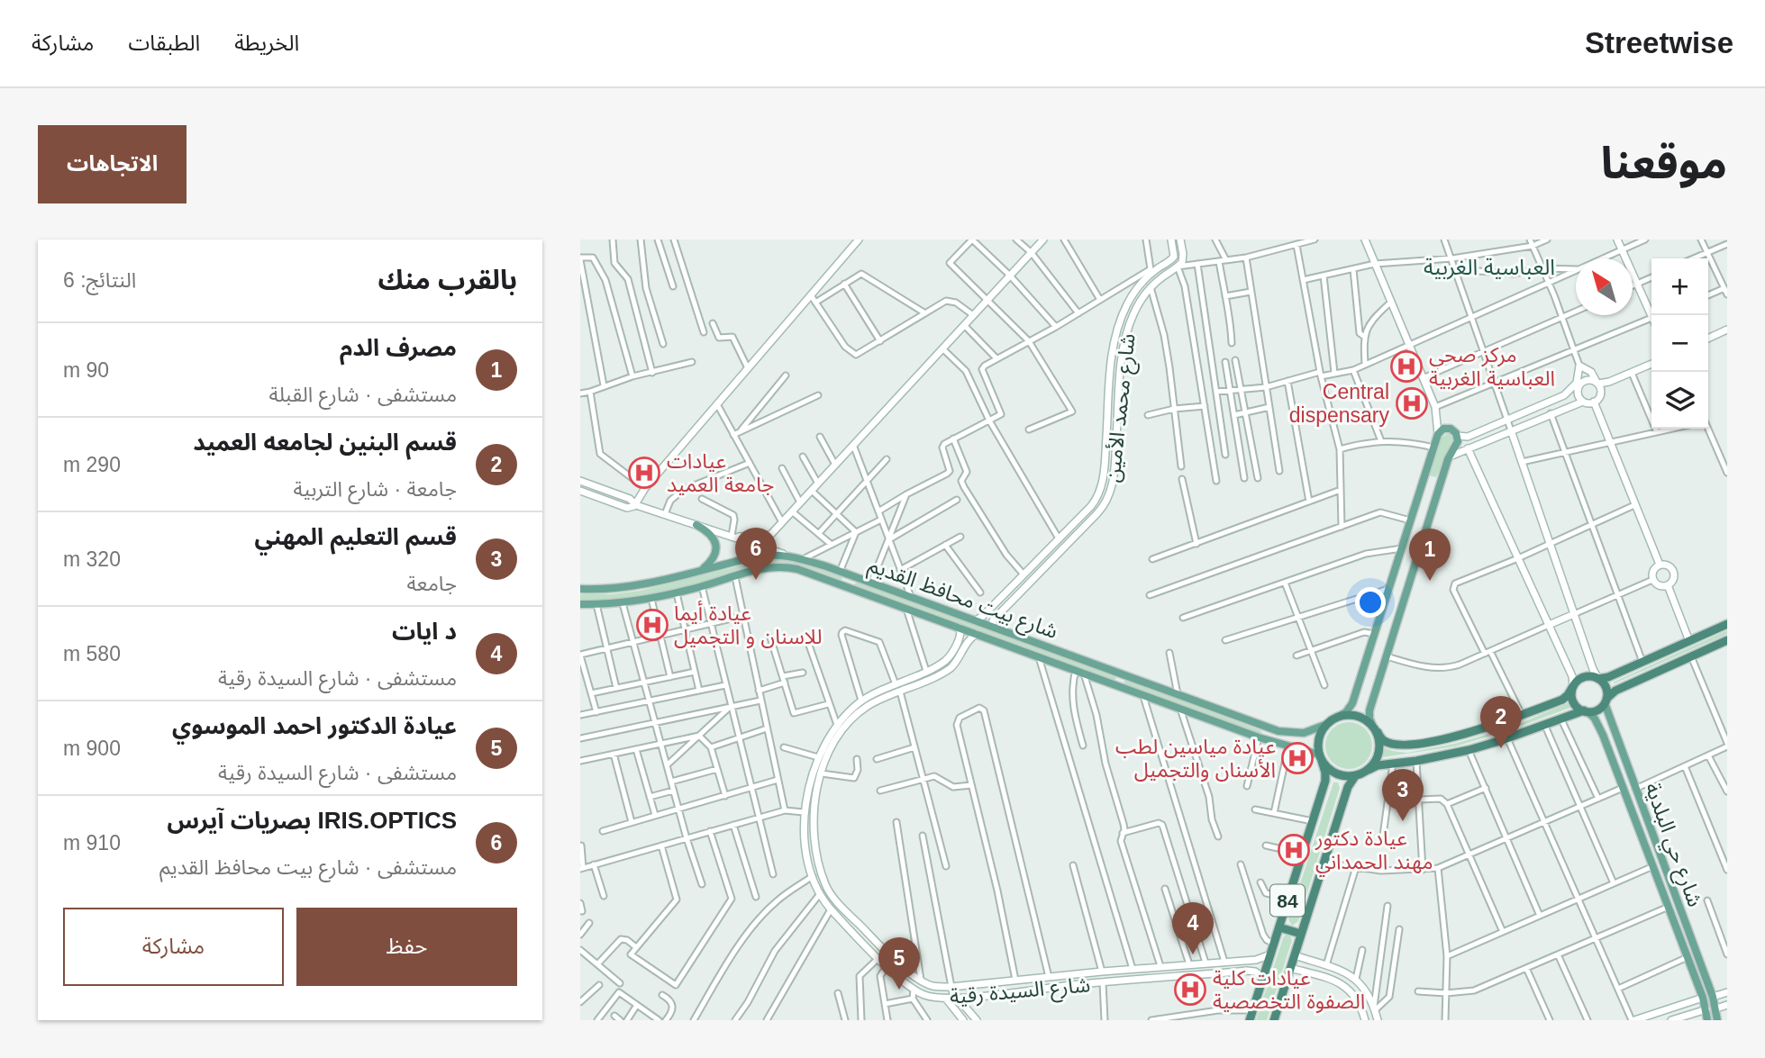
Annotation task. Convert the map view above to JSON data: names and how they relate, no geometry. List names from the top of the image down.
{
  "streets": {
    "highway": ["84"],
    "main road": [
      "شارع محمد الأمين",
      "شارع بيت محافظ القديم",
      "شارع حي البلدية",
      "شارع السيدة رقية"
    ]
  },
  "crossings": [
    ["شارع محمد الأمين", "شارع بيت محافظ القديم"],
    ["شارع بيت محافظ القديم", "84"],
    ["شارع بيت محافظ القديم", "شارع السيدة رقية"],
    ["84", "شارع السيدة رقية"]
  ],
  "districts": ["العباسية الغربية"],
  "places": {
    "hospital": [
      "مركز صحي العباسية الغربية",
      "Central dispensary",
      "عيادات جامعة العميد",
      "عيادة أيما للاسنان و التجميل",
      "عيادة مياسين لطب الأسنان والتجميل",
      "عيادة دكتور مهند الحمداني",
      "عيادات كلية الصفوة التخصصية"
    ]
  },
  "north": "top left",
  "page": {
    "header": "Streetwise",
    "nav": ["الخريطة", "الطبقات", "مشاركة"],
    "title": "موقعنا",
    "buttons": [
      "الاتجاهات",
      ["حفظ", "مشاركة"]
    ],
    "heading": ["بالقرب منك", "النتائج: 6"],
    "map_buttons": ["+", "−"],
    "list": [
      {
        "mark": "1",
        "name": "مصرف الدم",
        "note": "مستشفى · شارع القبلة",
        "value": "90 m"
      },
      {
        "mark": "2",
        "name": "قسم البنين لجامعه العميد",
        "note": "جامعة · شارع التربية",
        "value": "290 m"
      },
      {
        "mark": "3",
        "name": "قسم التعليم المهني",
        "note": "جامعة",
        "value": "320 m"
      },
      {
        "mark": "4",
        "name": "د ايات",
        "note": "مستشفى · شارع السيدة رقية",
        "value": "580 m"
      },
      {
        "mark": "5",
        "name": "عيادة الدكتور احمد الموسوي",
        "note": "مستشفى · شارع السيدة رقية",
        "value": "900 m"
      },
      {
        "mark": "6",
        "name": "IRIS.OPTICS بصريات آيرس",
        "note": "مستشفى · شارع بيت محافظ القديم",
        "value": "910 m"
      }
    ],
    "pins": [
      "6",
      "1",
      "2",
      "3",
      "4",
      "5"
    ]
  }
}
